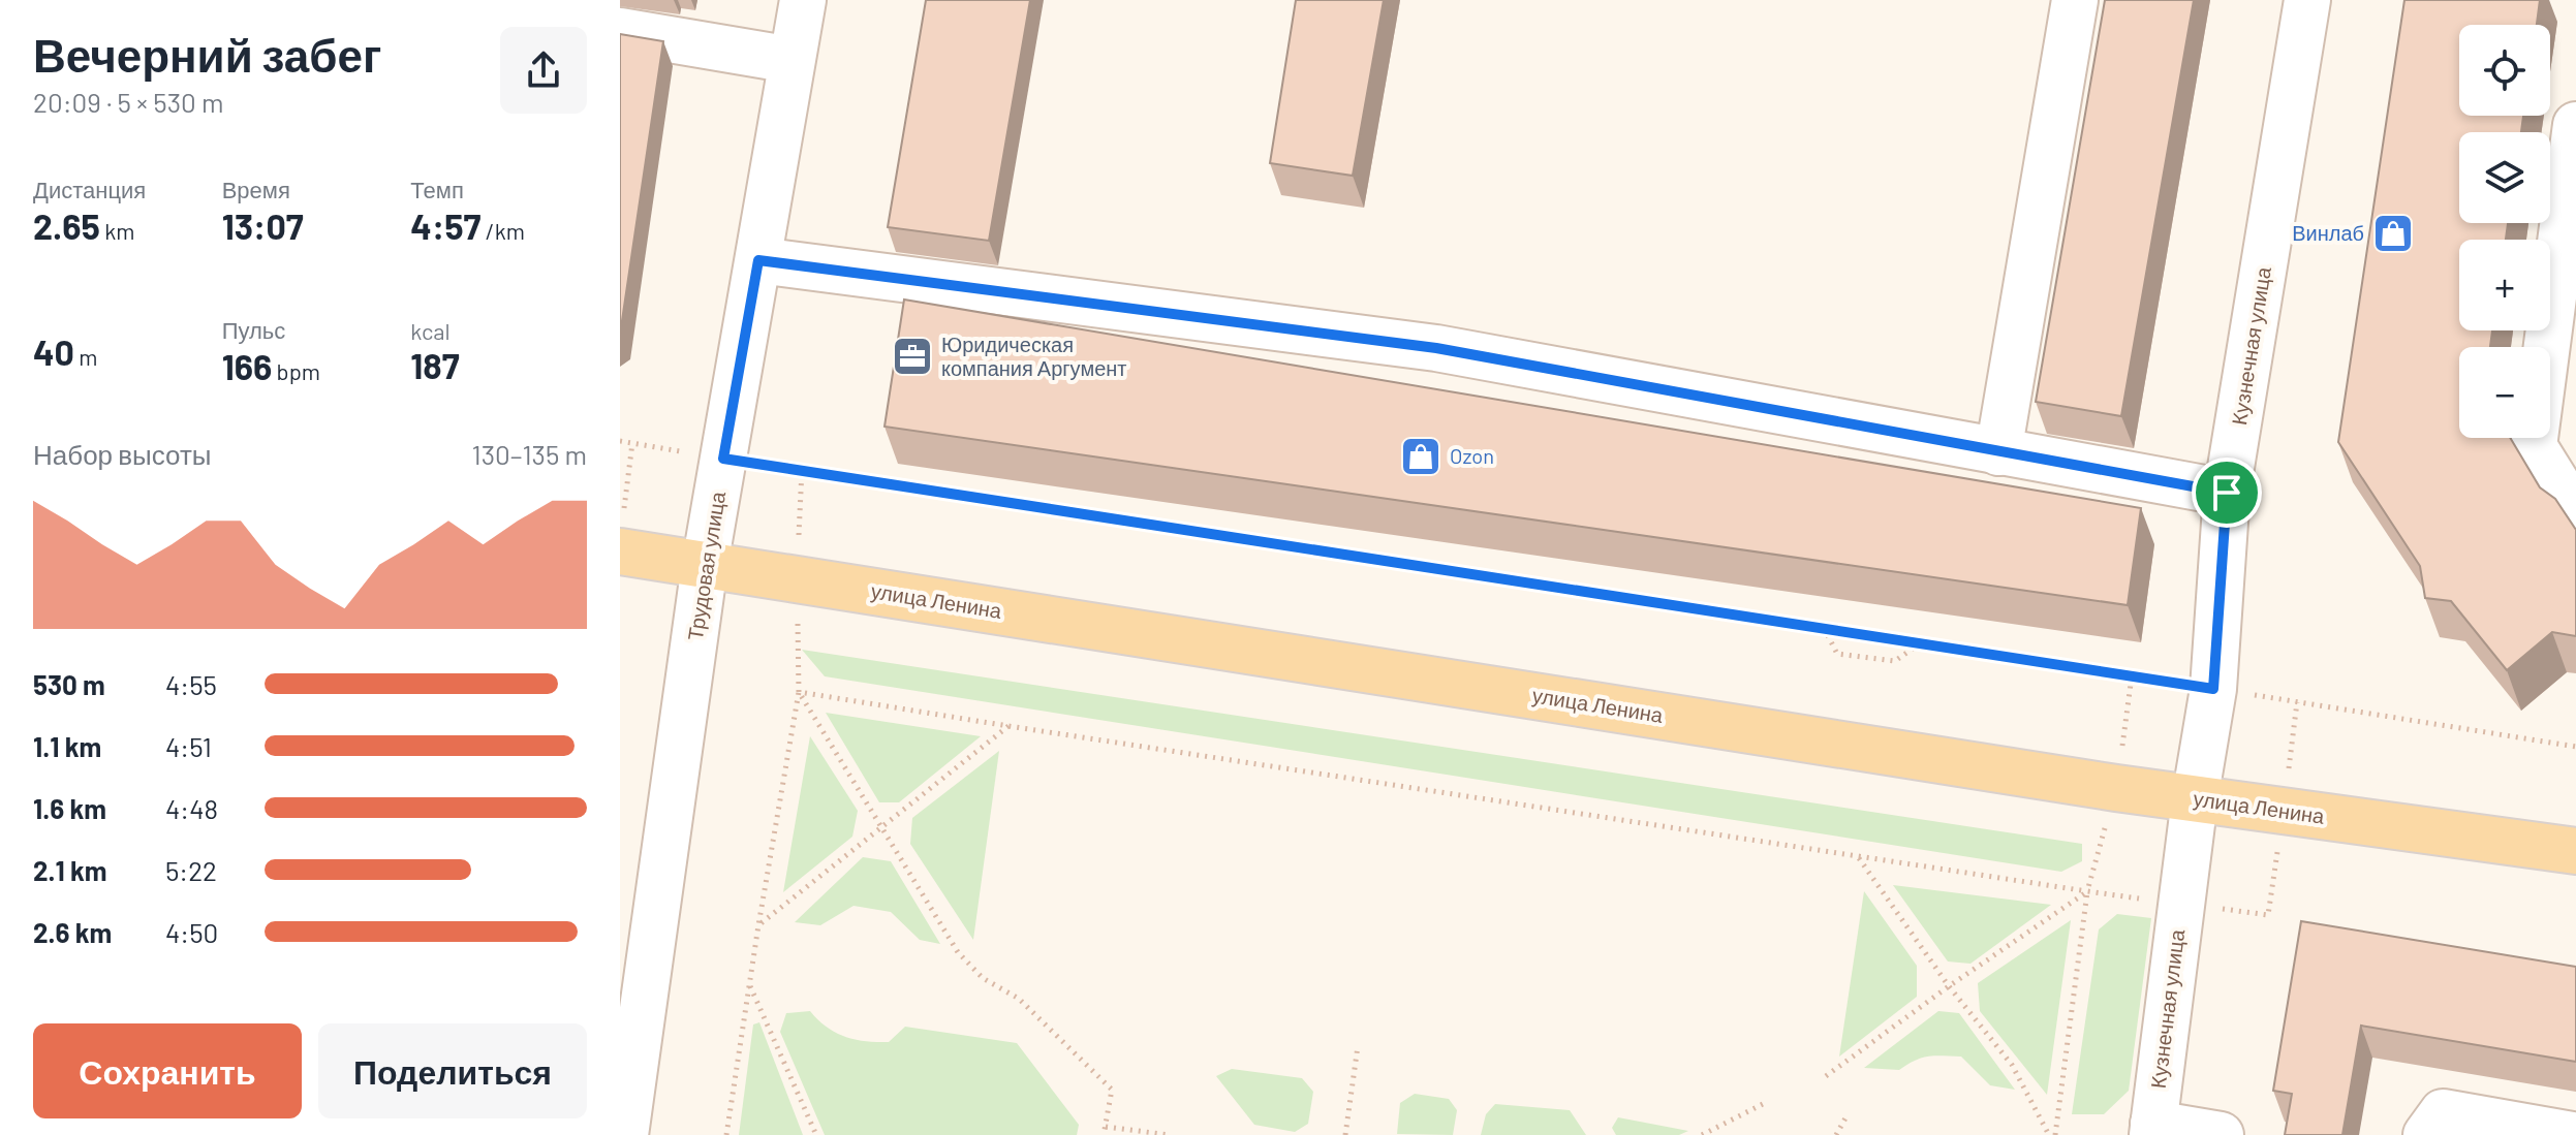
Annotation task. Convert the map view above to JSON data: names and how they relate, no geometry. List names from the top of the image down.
{
  "streets": {
    "main road": ["улица Ленина"],
    "street": ["Кузнечная улица", "Трудовая улица"]
  },
  "crossings": [
    ["Кузнечная улица", "улица Ленина"],
    ["Трудовая улица", "улица Ленина"]
  ],
  "places": {
    "shop": ["Винлаб", "Ozon"],
    "office": ["Юридическая компания Аргумент"]
  },
  "page": {
    "heading": ["Вечерний забег", "20:09 · 5 × 530 m"],
    "map_buttons": ["+", "−"],
    "stats": [
      ["Дистанция", "2.65 km"],
      ["Время", "13:07"],
      ["Темп", "4:57 /km"],
      ["40 m"],
      ["Пульс", "166 bpm"],
      ["kcal", "187"]
    ],
    "chart": ["Набор высоты", "130–135 m"],
    "list": [
      {
        "name": "530 m",
        "note": "4:55"
      },
      {
        "name": "1.1 km",
        "note": "4:51"
      },
      {
        "name": "1.6 km",
        "note": "4:48"
      },
      {
        "name": "2.1 km",
        "note": "5:22"
      },
      {
        "name": "2.6 km",
        "note": "4:50"
      }
    ],
    "buttons": ["Сохранить", "Поделиться"]
  }
}
